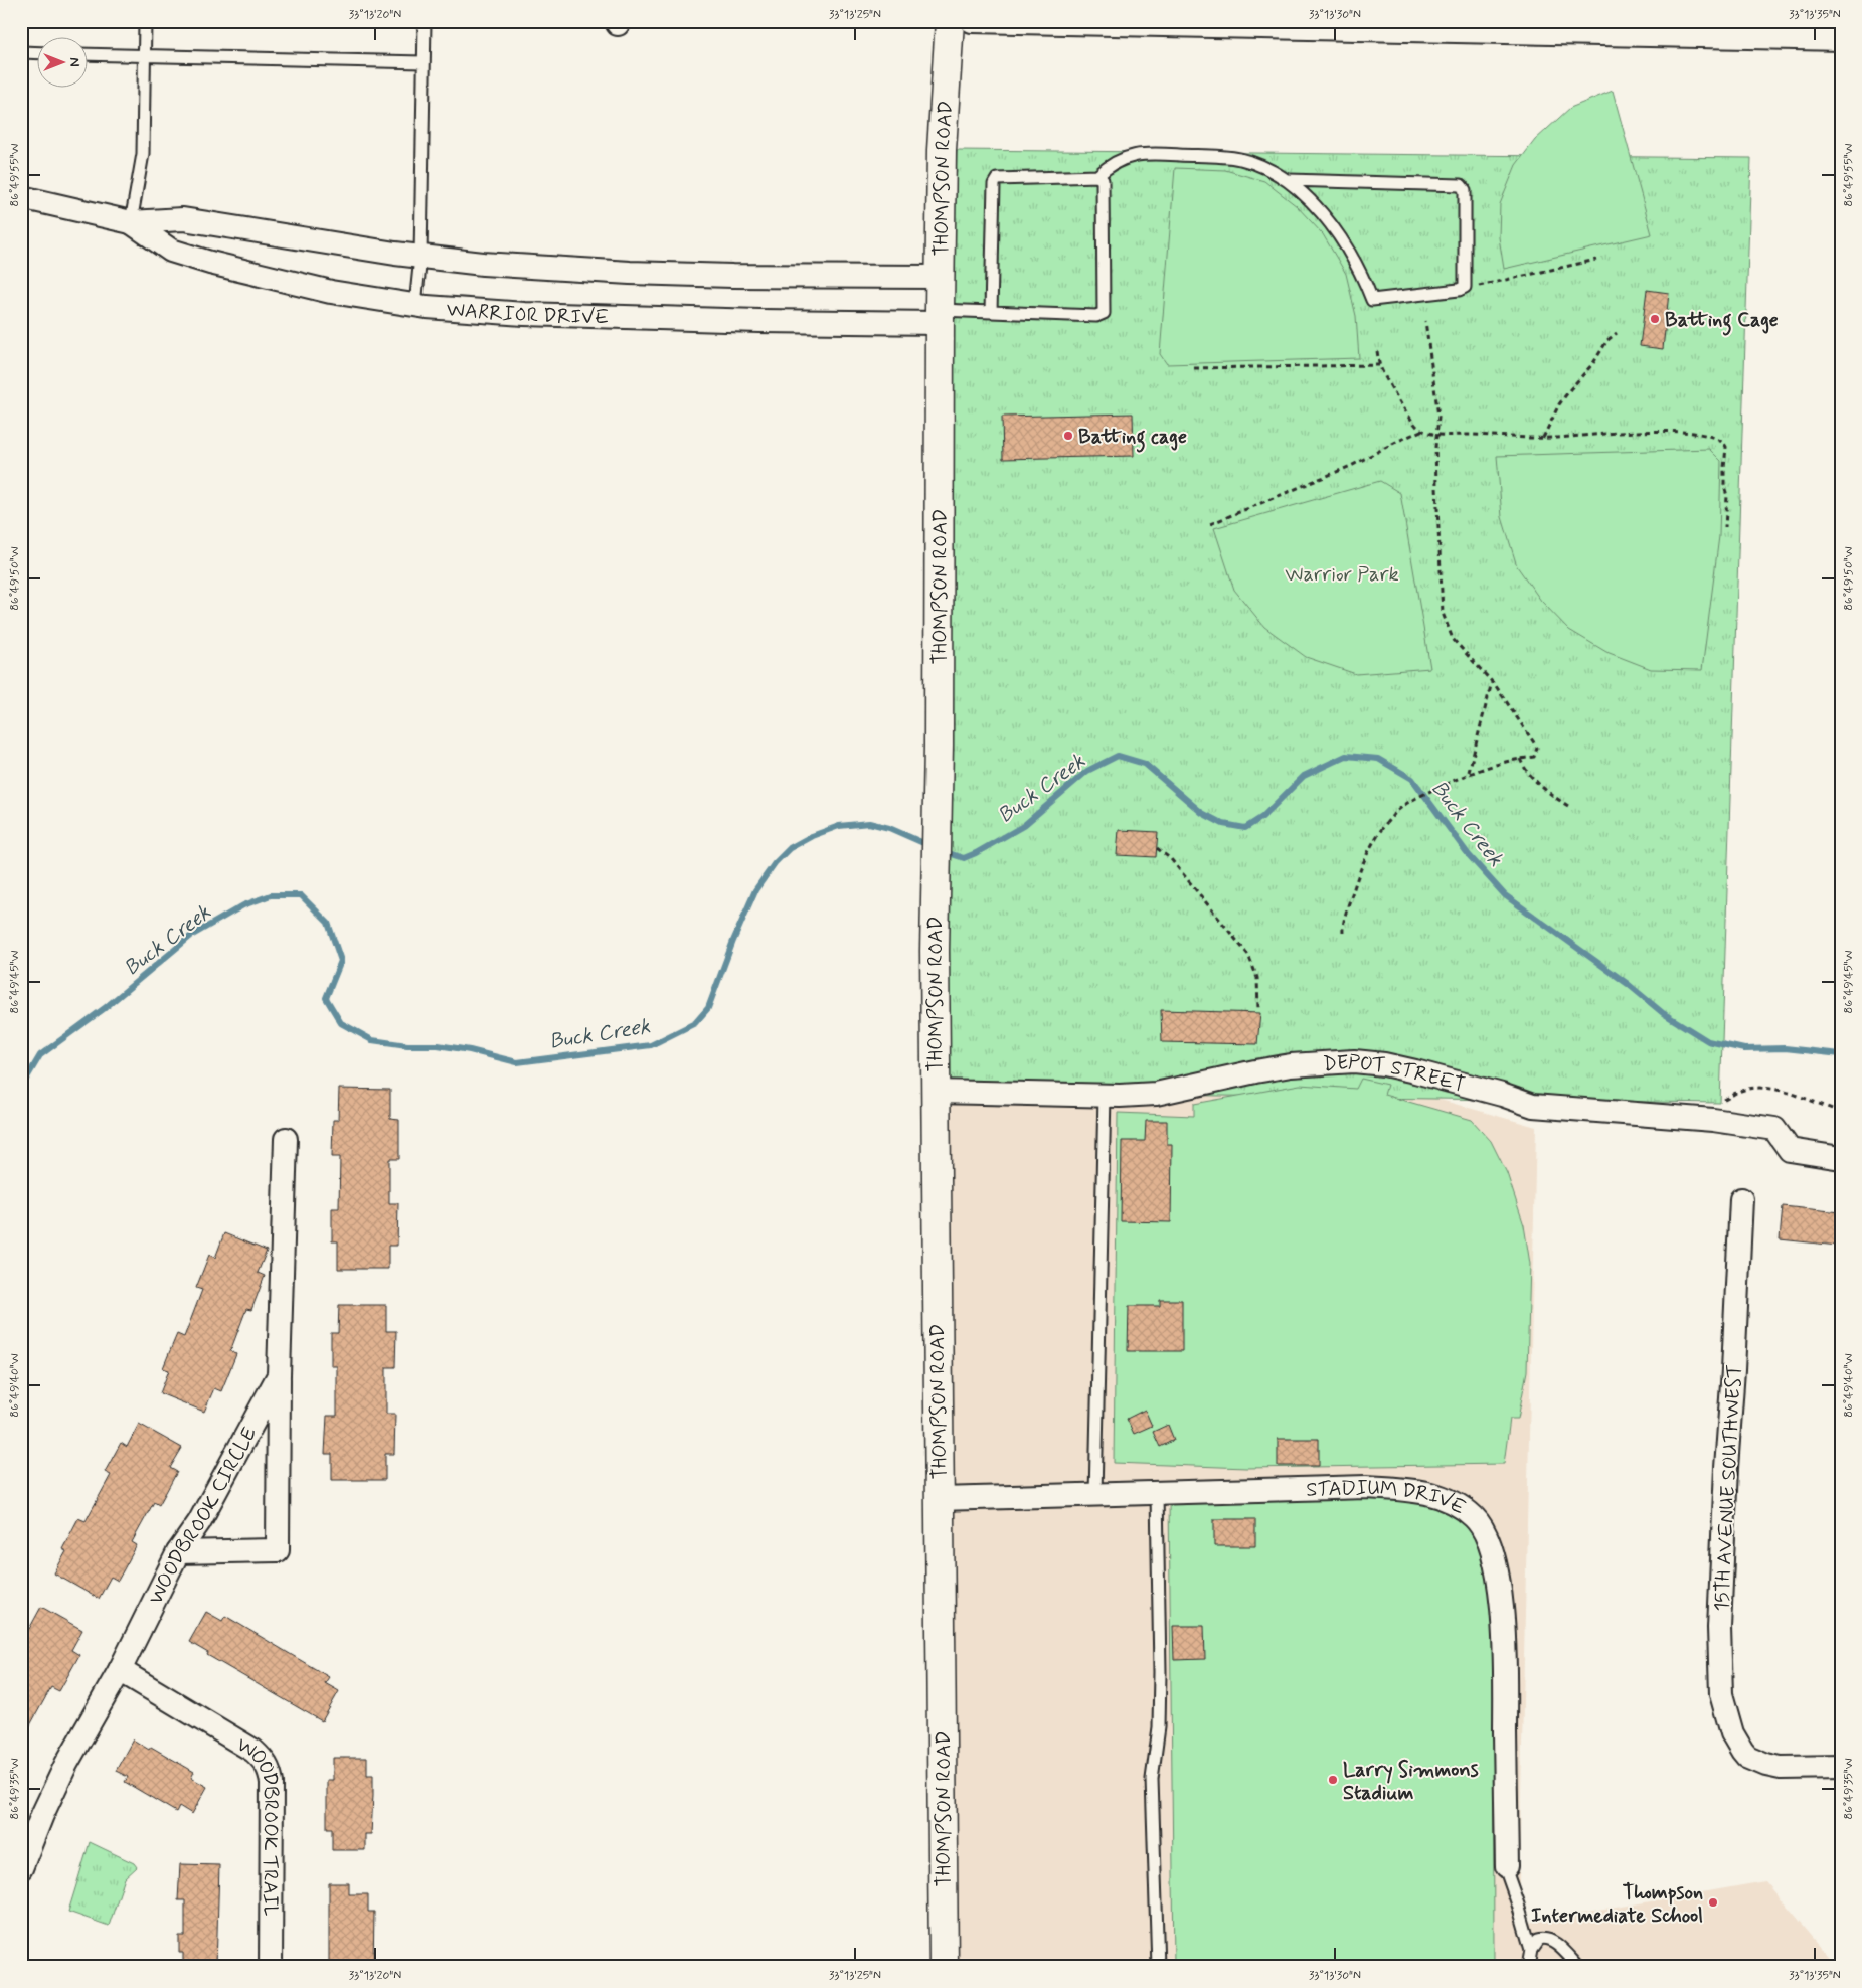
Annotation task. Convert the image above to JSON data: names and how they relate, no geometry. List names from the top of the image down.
{
  "streets": {
    "street": [
      "THOMPSON ROAD",
      "WARRIOR DRIVE",
      "DEPOT STREET",
      "15TH AVENUE SOUTHWEST",
      "STADIUM DRIVE",
      "WOODBROOK CIRCLE",
      "WOODBROOK TRAIL"
    ]
  },
  "crossings": [
    ["THOMPSON ROAD", "WARRIOR DRIVE"],
    ["THOMPSON ROAD", "DEPOT STREET"],
    ["THOMPSON ROAD", "STADIUM DRIVE"],
    ["WOODBROOK CIRCLE", "WOODBROOK TRAIL"]
  ],
  "water": ["Buck Creek"],
  "parks": ["Warrior Park"],
  "places": [
    "Batting Cage",
    "Batting cage",
    "Larry Simmons Stadium",
    "Thompson Intermediate School"
  ],
  "north": "right",
  "coordinates": [
    "33°13'20\"N",
    "33°13'25\"N",
    "33°13'30\"N",
    "33°13'35\"N",
    "86°49'55\"W",
    "86°49'50\"W",
    "86°49'45\"W",
    "86°49'40\"W",
    "86°49'35\"W"
  ]
}
